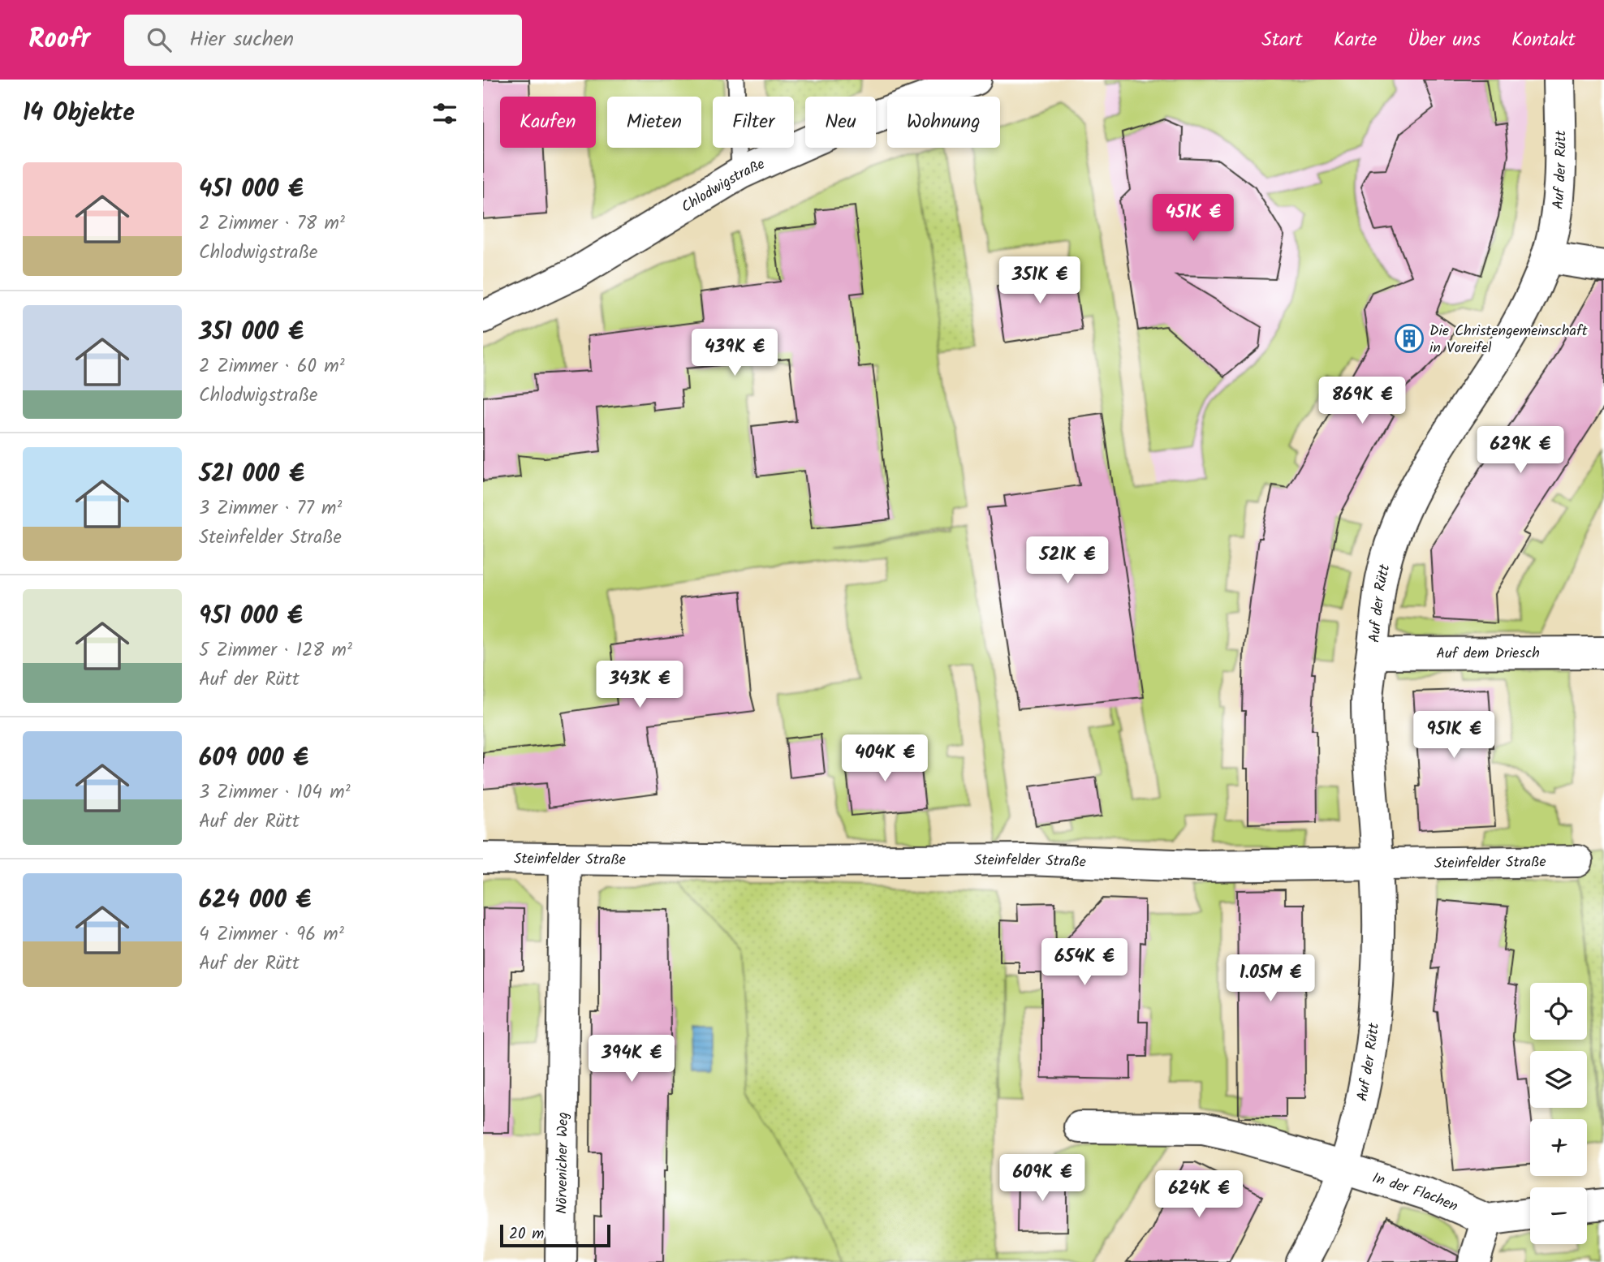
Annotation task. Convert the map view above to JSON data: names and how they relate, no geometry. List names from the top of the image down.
{
  "streets": {
    "street": [
      "Auf der Rütt",
      "Chlodwigstraße",
      "Auf dem Driesch",
      "Steinfelder Straße",
      "Nörvenicher Weg",
      "In der Flachen"
    ]
  },
  "crossings": [
    ["Auf der Rütt", "Auf dem Driesch"],
    ["Auf der Rütt", "Steinfelder Straße"],
    ["Auf der Rütt", "In der Flachen"],
    ["Steinfelder Straße", "Nörvenicher Weg"]
  ],
  "places": {
    "building": ["Die Christengemeinschaft in Voreifel"]
  },
  "scale_bar": "20 m",
  "page": {
    "header": "Roofr",
    "search": "Hier suchen",
    "nav": [
      "Start",
      "Karte",
      "Über uns",
      "Kontakt"
    ],
    "heading": "14 Objekte",
    "chip": [
      "Kaufen",
      "Mieten",
      "Filter",
      "Neu",
      "Wohnung"
    ],
    "list": [
      {
        "name": "451 000 €",
        "note": "2 Zimmer · 78 m² · Chlodwigstraße"
      },
      {
        "name": "351 000 €",
        "note": "2 Zimmer · 60 m² · Chlodwigstraße"
      },
      {
        "name": "521 000 €",
        "note": "3 Zimmer · 77 m² · Steinfelder Straße"
      },
      {
        "name": "951 000 €",
        "note": "5 Zimmer · 128 m² · Auf der Rütt"
      },
      {
        "name": "609 000 €",
        "note": "3 Zimmer · 104 m² · Auf der Rütt"
      },
      {
        "name": "624 000 €",
        "note": "4 Zimmer · 96 m² · Auf der Rütt"
      }
    ],
    "price": [
      "451K €",
      "351K €",
      "439K €",
      "869K €",
      "629K €",
      "521K €",
      "343K €",
      "951K €",
      "404K €",
      "654K €",
      "1.05M €",
      "394K €",
      "609K €",
      "624K €"
    ],
    "map_buttons": ["+", "−"],
    "scale": "20 m"
  }
}
